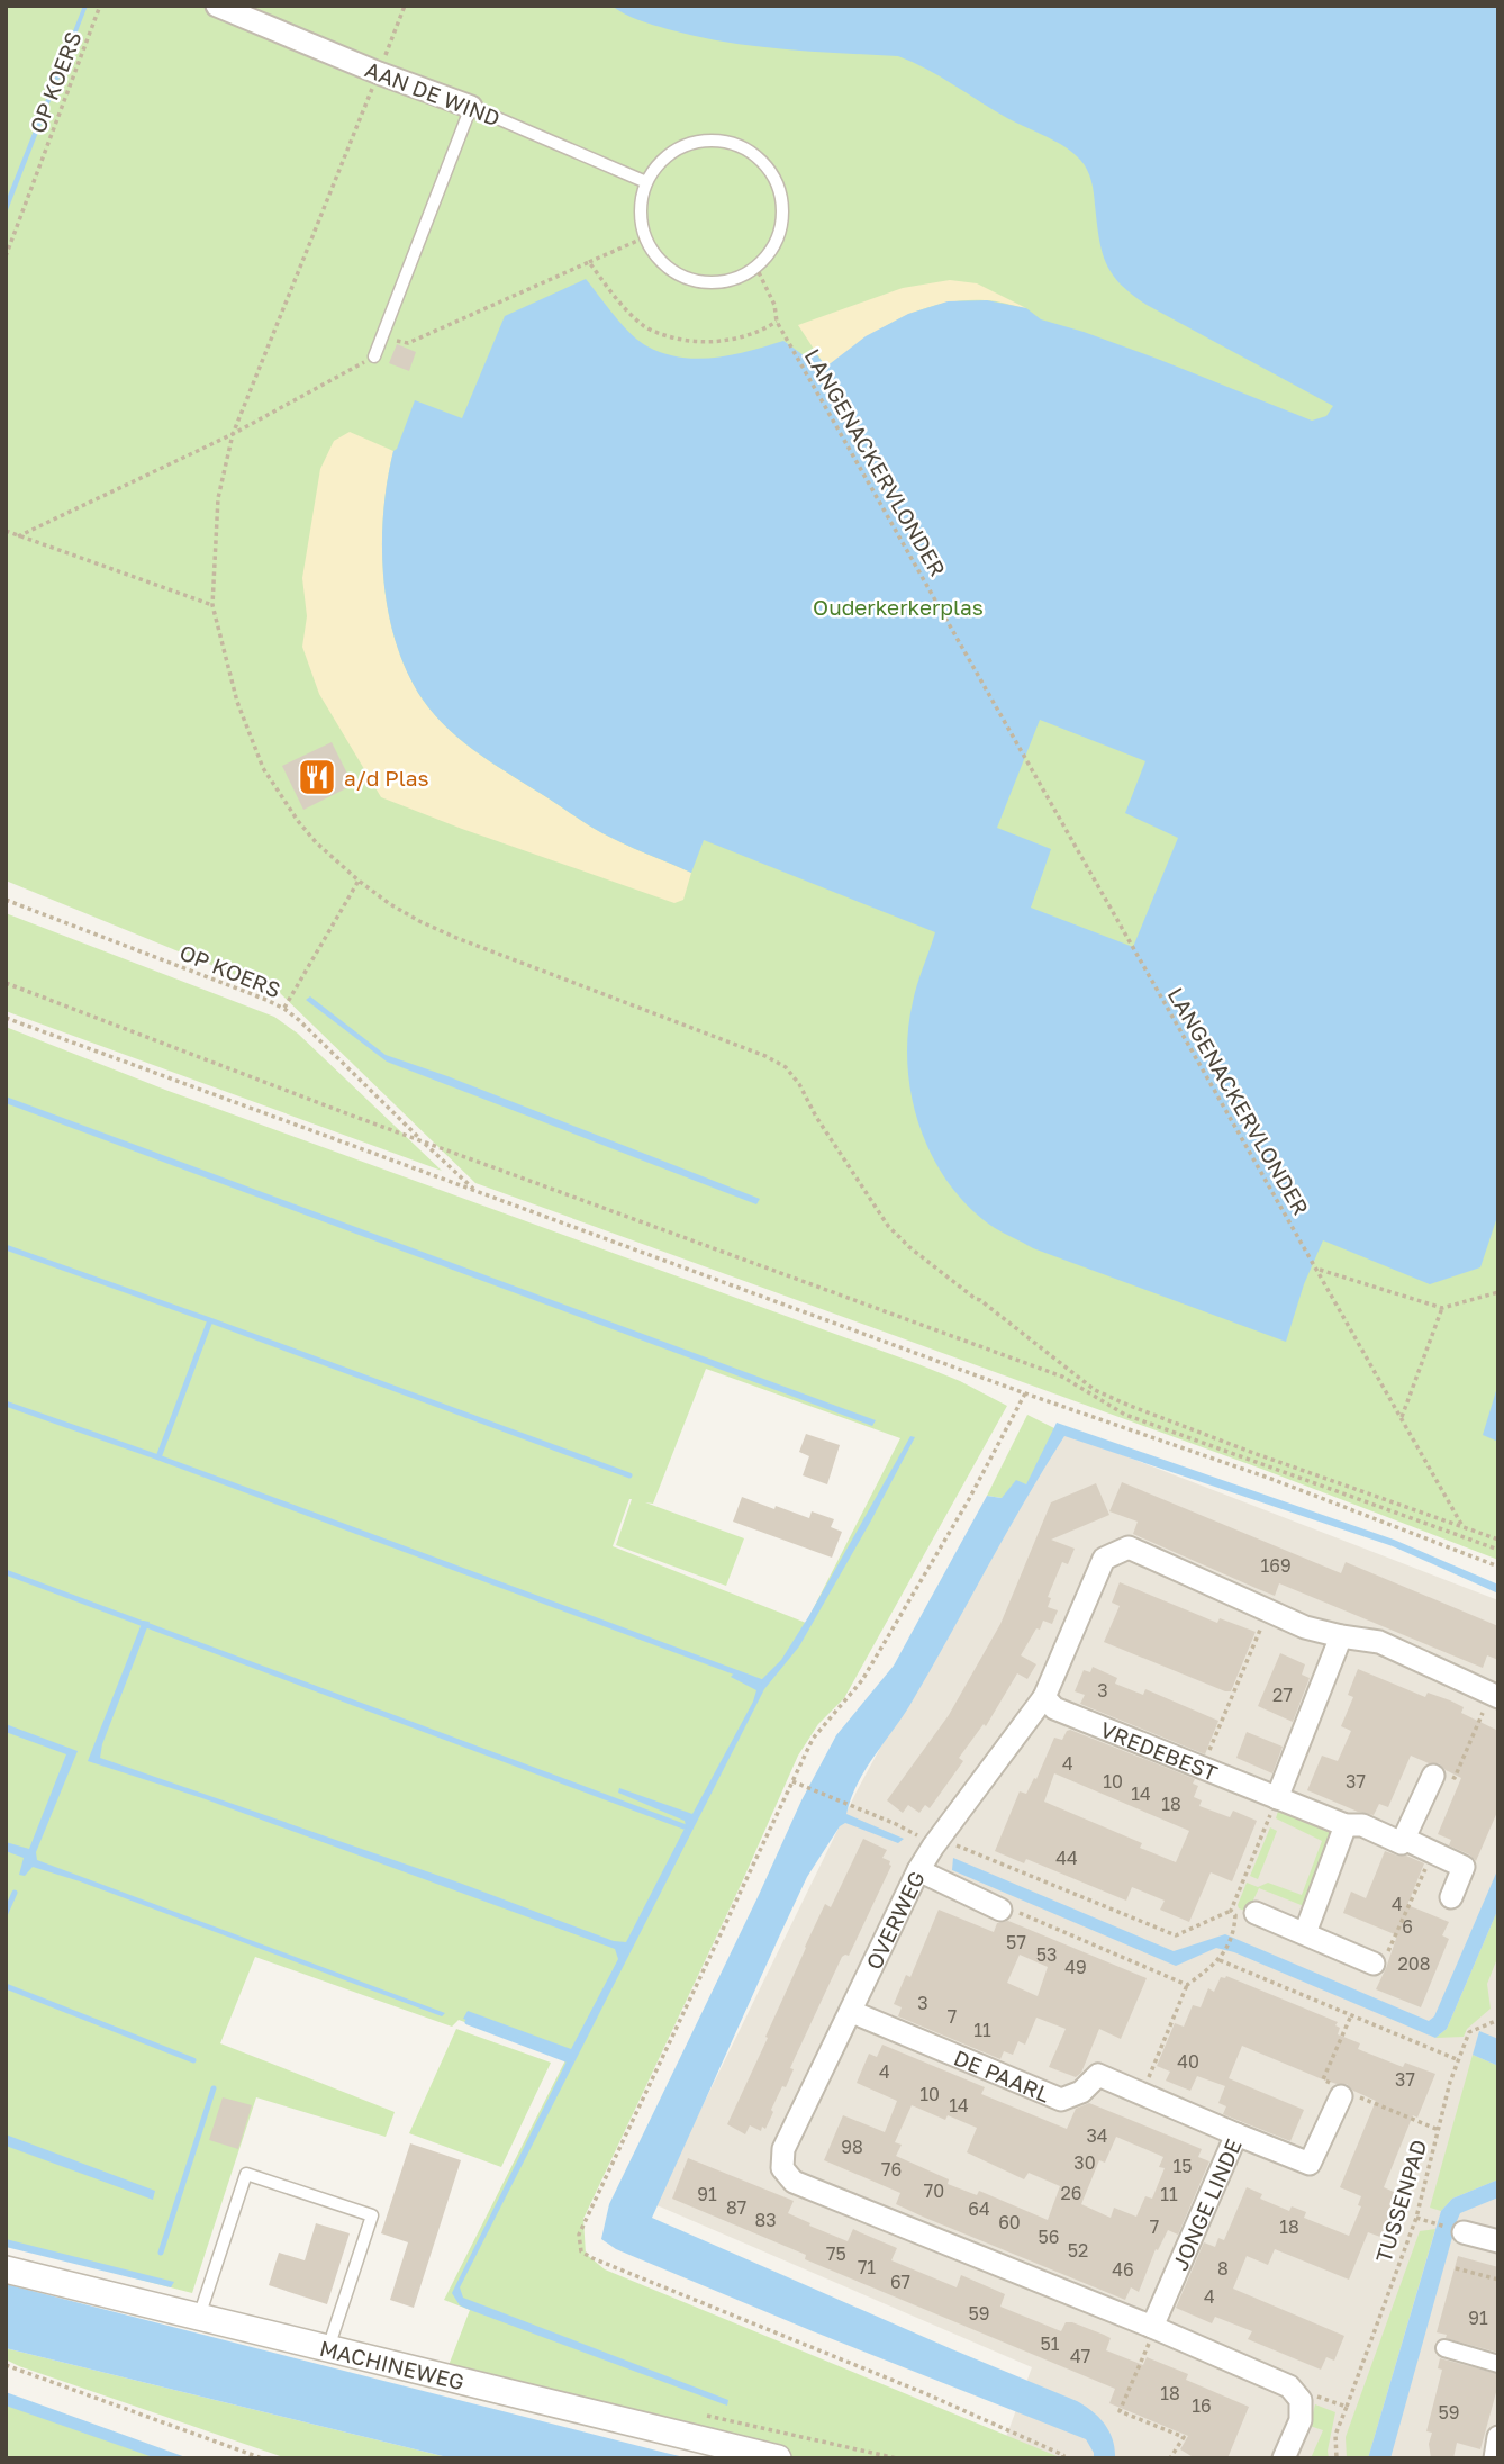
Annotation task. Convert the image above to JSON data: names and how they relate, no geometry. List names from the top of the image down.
{
  "streets": {
    "street": [
      "AAN DE WIND",
      "VREDEBEST",
      "OVERWEG",
      "DE PAARL",
      "JONGE LINDE",
      "MACHINEWEG"
    ],
    "path": ["OP KOERS", "LANGENACKERVLONDER", "TUSSENPAD"]
  },
  "crossings": [
    ["AAN DE WIND", "LANGENACKERVLONDER"],
    ["VREDEBEST", "OVERWEG"],
    ["OVERWEG", "DE PAARL"],
    ["OVERWEG", "JONGE LINDE"],
    ["DE PAARL", "JONGE LINDE"]
  ],
  "parks": ["Ouderkerkerplas"],
  "places": {
    "restaurant": ["a/d Plas"]
  },
  "house_numbers": [
    "169",
    "3",
    "27",
    "4",
    "10",
    "37",
    "14",
    "18",
    "44",
    "4",
    "6",
    "57",
    "53",
    "208",
    "49",
    "3",
    "7",
    "11",
    "40",
    "4",
    "37",
    "10",
    "14",
    "34",
    "98",
    "30",
    "15",
    "76",
    "70",
    "26",
    "91",
    "11",
    "87",
    "64",
    "83",
    "60",
    "7",
    "18",
    "56",
    "52",
    "75",
    "71",
    "8",
    "46",
    "67",
    "4",
    "59",
    "91",
    "51",
    "47",
    "18",
    "16",
    "59"
  ]
}
